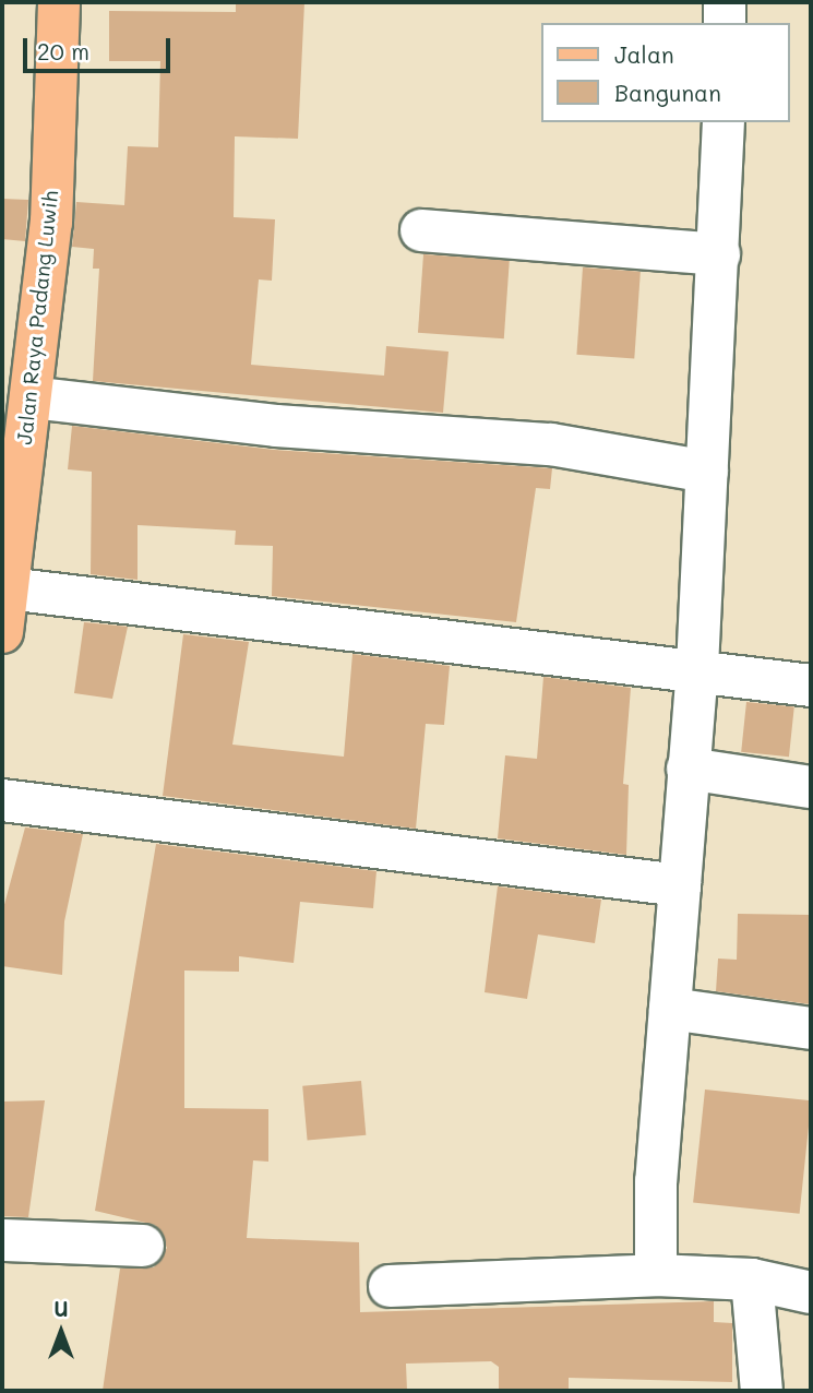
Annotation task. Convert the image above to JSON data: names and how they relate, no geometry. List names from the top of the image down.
{
  "streets": {
    "main road": ["Jalan Raya Padang Luwih"]
  },
  "legend": ["Jalan", "Bangunan"],
  "scale_bar": "20 m",
  "north": "top"
}
